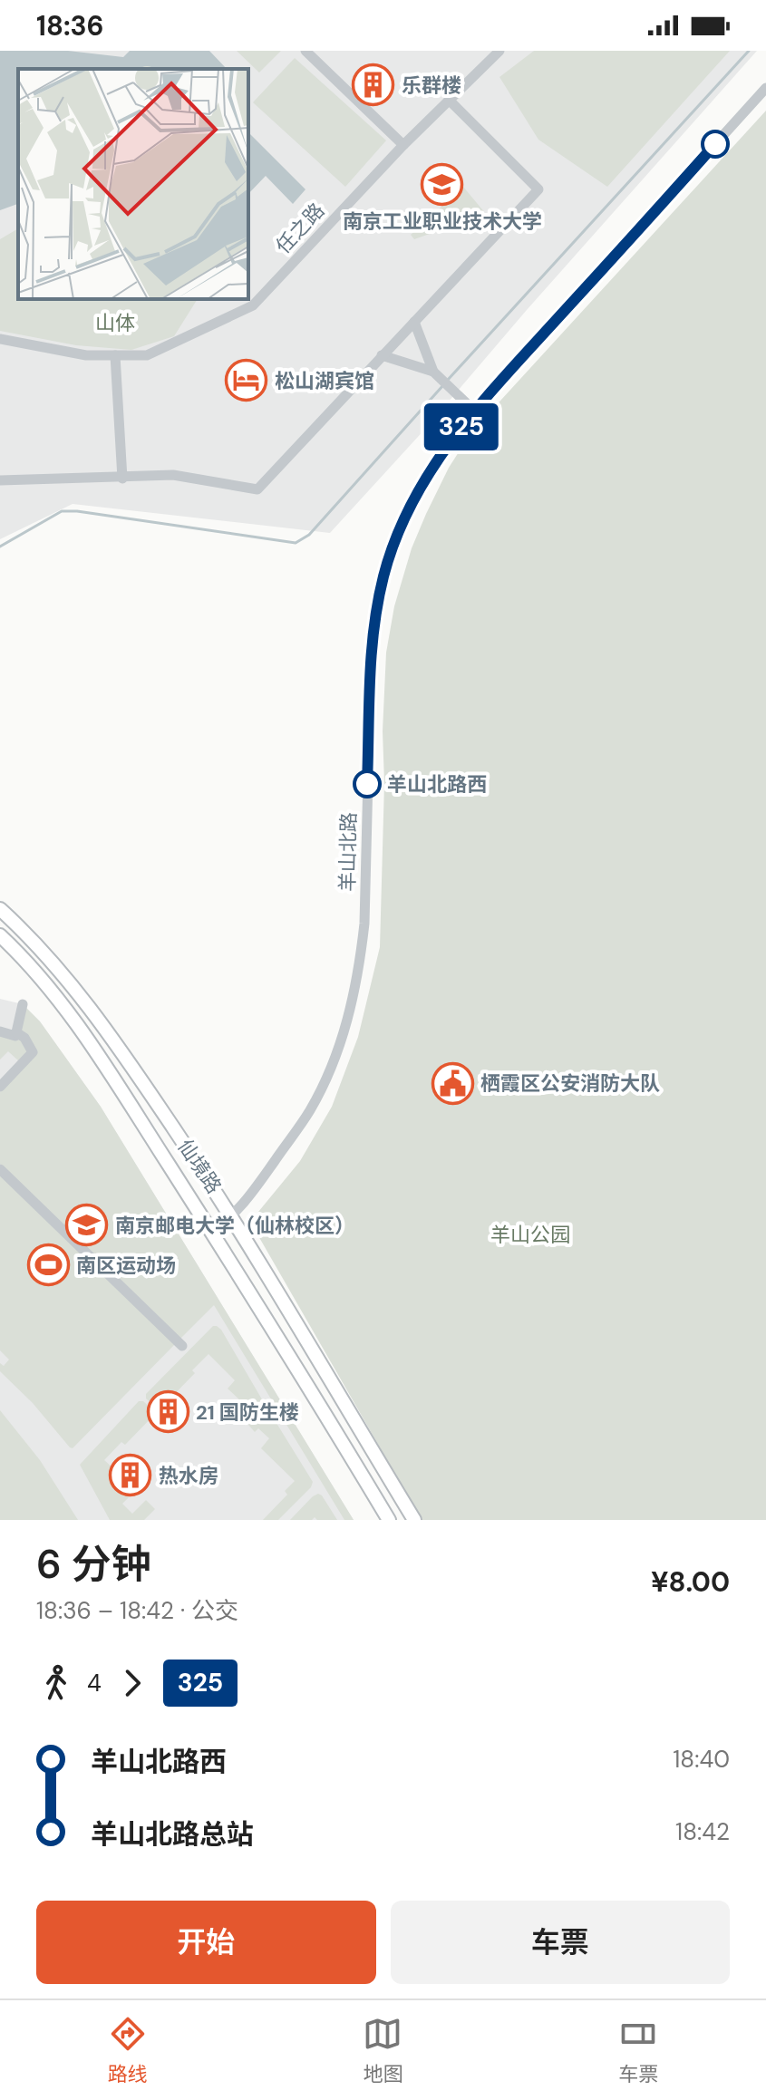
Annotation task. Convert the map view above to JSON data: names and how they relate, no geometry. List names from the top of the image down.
{
  "streets": {
    "main road": ["仙境路"],
    "street": ["任之路", "羊山北路"]
  },
  "crossings": [
    ["羊山北路", "仙境路"]
  ],
  "parks": ["山体", "羊山公园"],
  "places": {
    "building": ["乐群楼", "21 国防生楼", "热水房"],
    "school or university": ["南京工业职业技术大学", "南京邮电大学（仙林校区）"],
    "hotel": ["松山湖宾馆"],
    "other": ["羊山北路西"],
    "public building": ["栖霞区公安消防大队"],
    "sports": ["南区运动场"]
  },
  "lines": ["bus line 325"],
  "page": {
    "status": "18:36",
    "on_map": "325",
    "heading": ["6 分钟", "18:36 – 18:42 · 公交", "¥8.00"],
    "legs": ["4", "325"],
    "list": [
      {
        "name": "羊山北路西",
        "value": "18:40"
      },
      {
        "name": "羊山北路总站",
        "value": "18:42"
      }
    ],
    "buttons": ["开始", "车票"],
    "tabs": ["路线", "地图", "车票"]
  }
}
